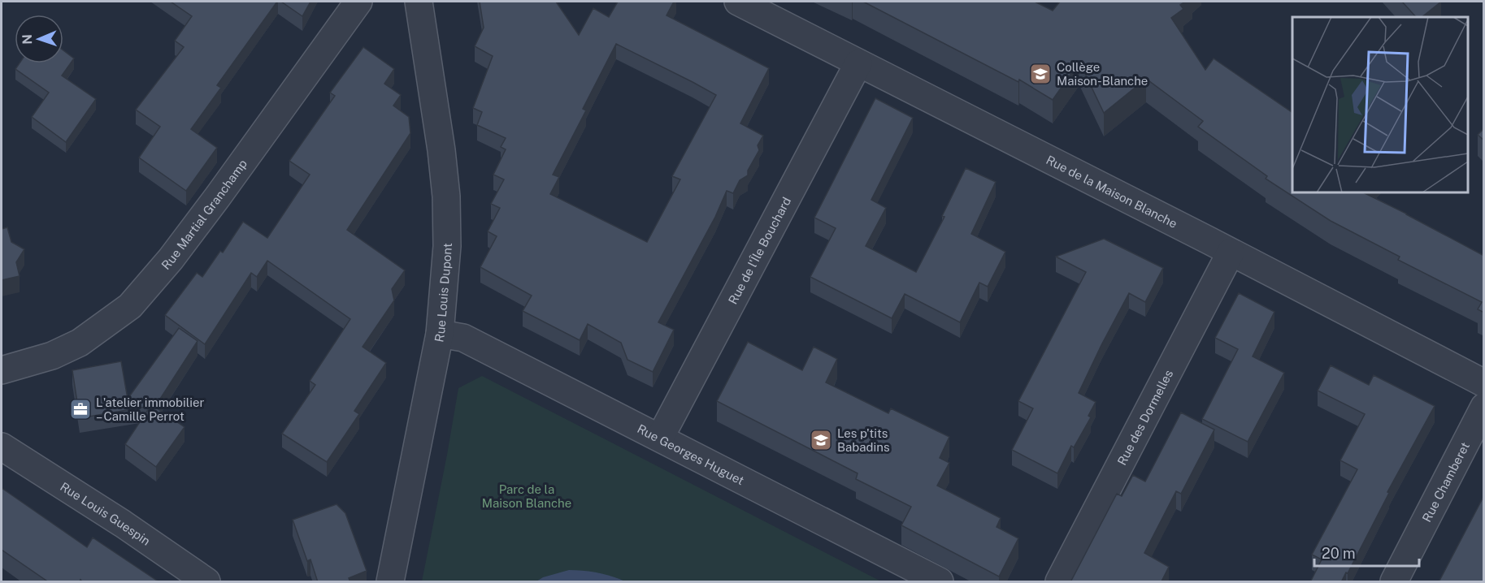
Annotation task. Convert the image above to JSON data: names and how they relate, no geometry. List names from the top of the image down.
{
  "streets": {
    "street": [
      "Rue de la Maison Blanche",
      "Rue Martial Granchamp",
      "Rue de l'Île Bouchard",
      "Rue Louis Dupont",
      "Rue des Dormelles",
      "Rue Georges Huguet",
      "Rue Chamberet",
      "Rue Louis Guespin"
    ]
  },
  "crossings": [
    ["Rue de la Maison Blanche", "Rue de l'Île Bouchard"],
    ["Rue de la Maison Blanche", "Rue des Dormelles"],
    ["Rue de l'Île Bouchard", "Rue Georges Huguet"],
    ["Rue Louis Dupont", "Rue Georges Huguet"]
  ],
  "parks": ["Parc de la Maison Blanche"],
  "places": {
    "school or university": ["Collège Maison-Blanche", "Les p'tits Babadins"],
    "office": ["L'atelier immobilier – Camille Perrot"]
  },
  "scale_bar": "20 m",
  "north": "left"
}
